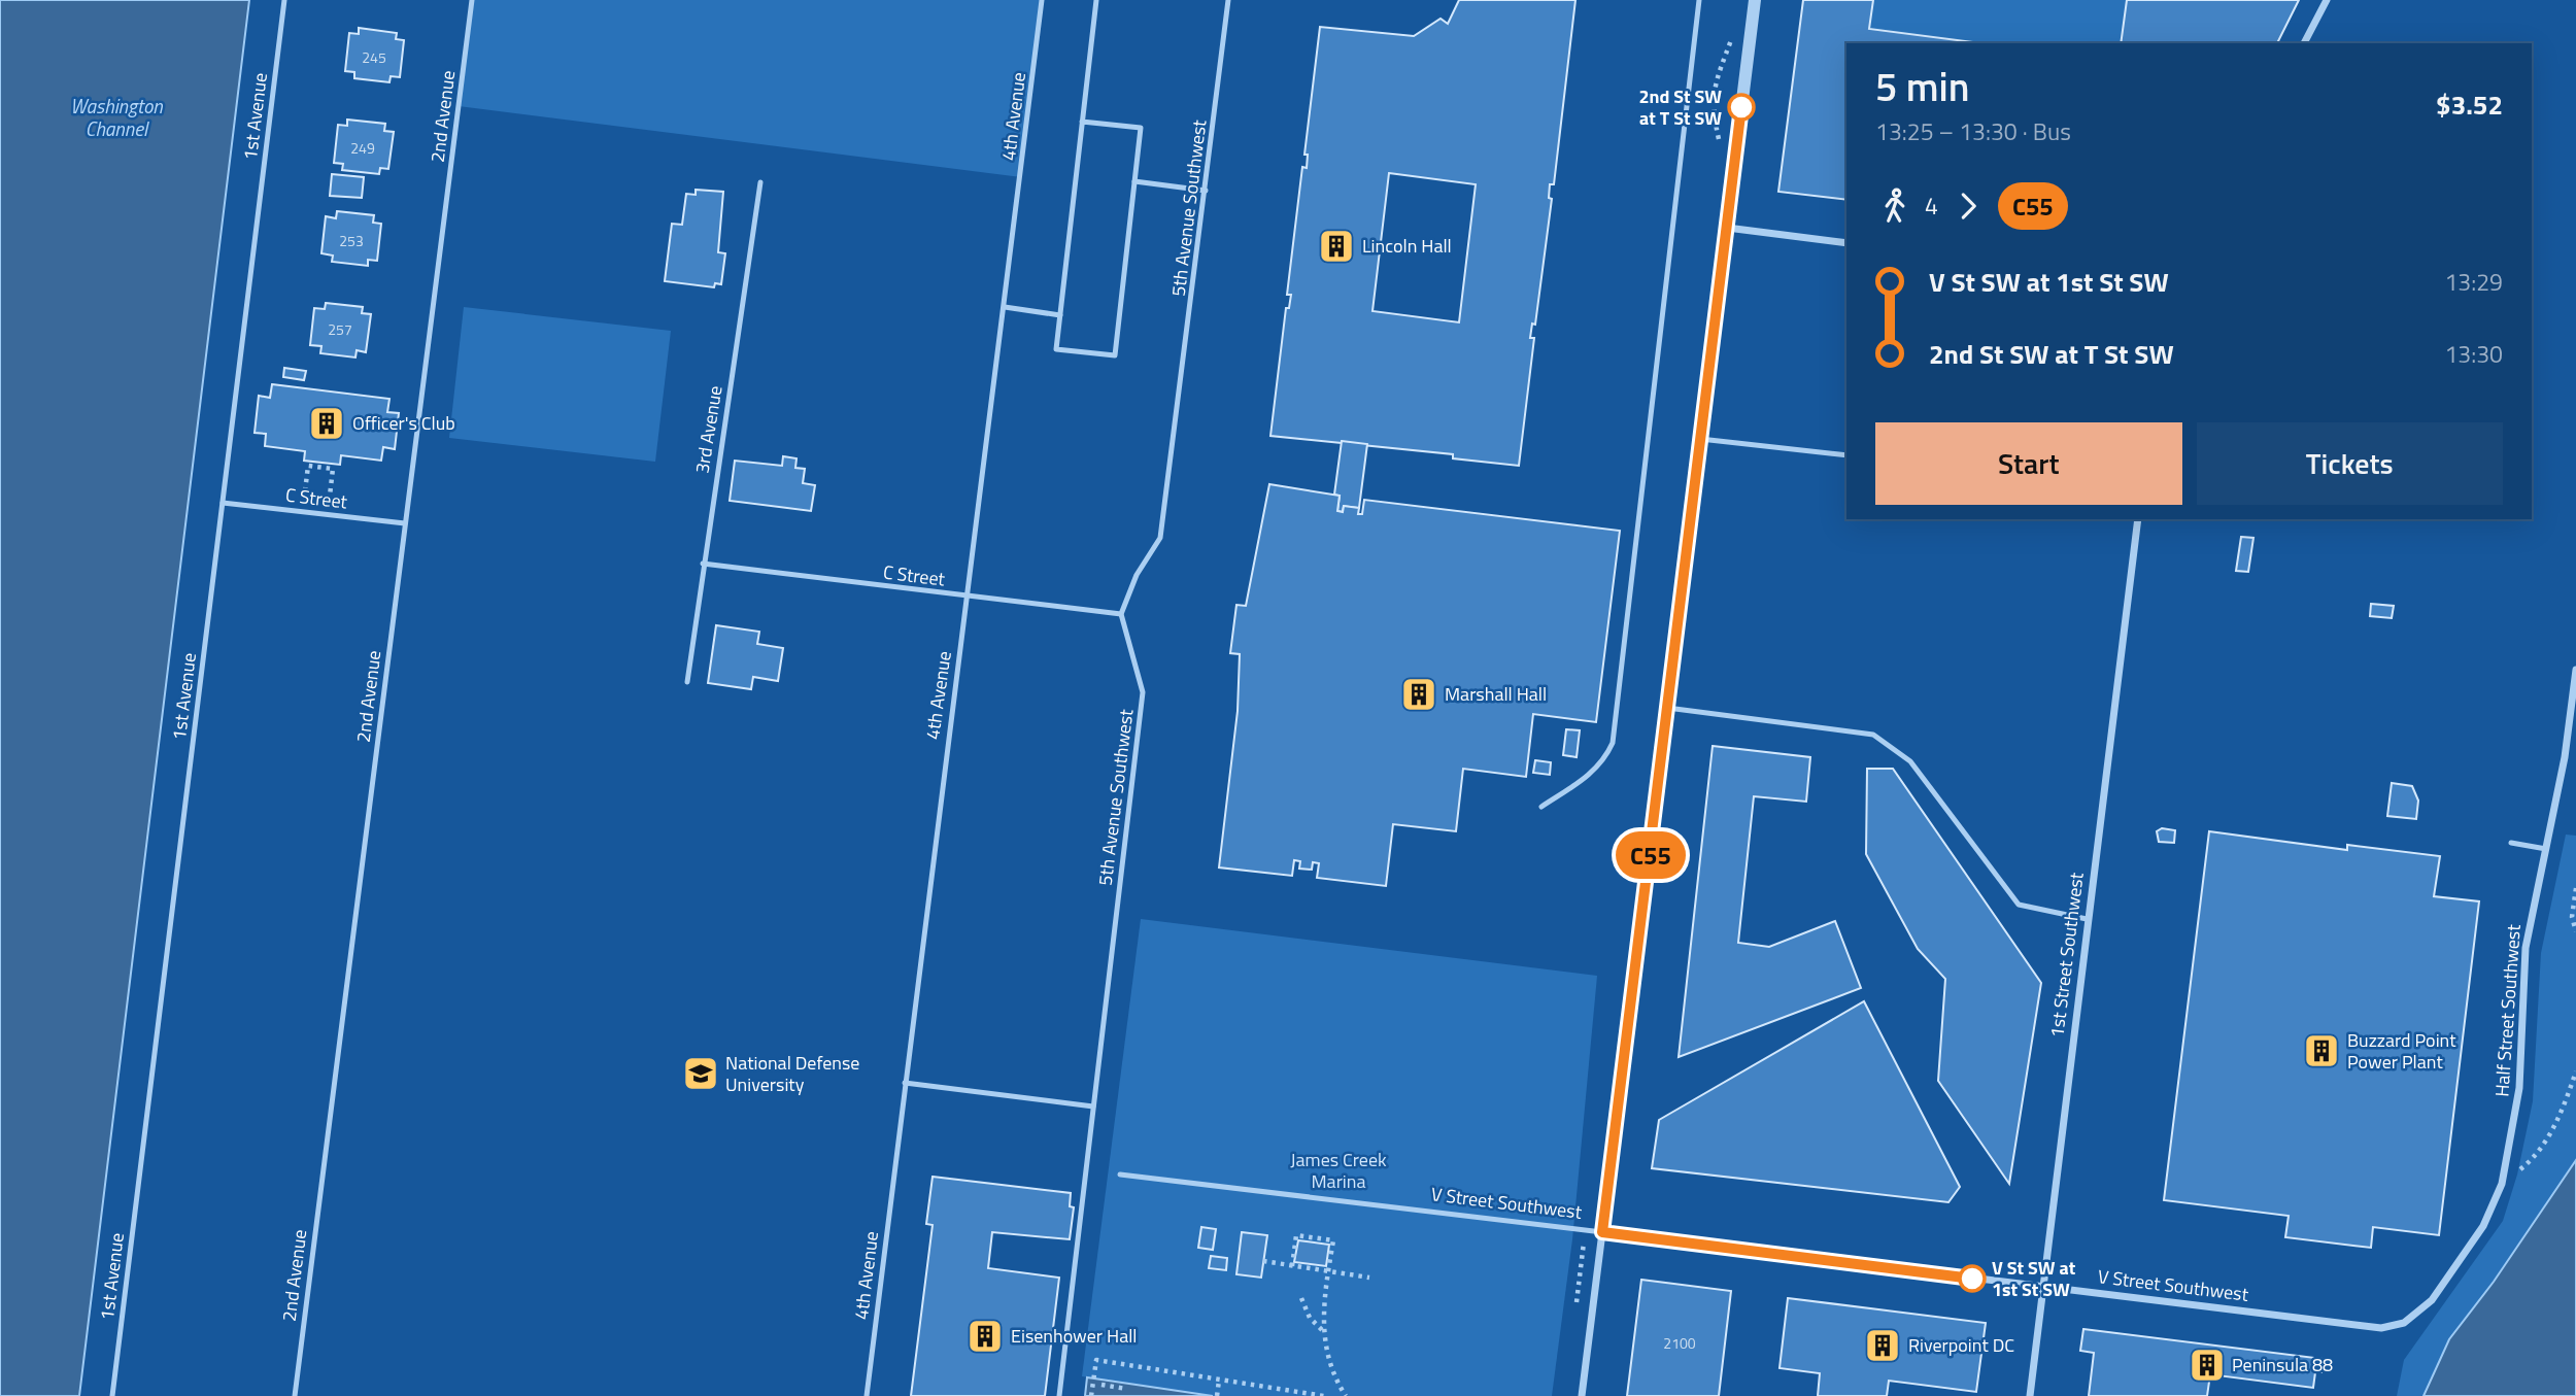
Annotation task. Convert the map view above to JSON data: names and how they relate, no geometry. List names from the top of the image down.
{
  "streets": {
    "street": ["1st Street Southwest", "Half Street Southwest", "V Street Southwest"],
    "lane": [
      "1st Avenue",
      "2nd Avenue",
      "4th Avenue",
      "5th Avenue Southwest",
      "3rd Avenue",
      "C Street"
    ]
  },
  "crossings": [
    ["1st Avenue", "C Street"],
    ["2nd Avenue", "C Street"],
    ["4th Avenue", "C Street"],
    ["5th Avenue Southwest", "C Street"],
    ["3rd Avenue", "C Street"],
    ["1st Street Southwest", "V Street Southwest"],
    ["Half Street Southwest", "V Street Southwest"]
  ],
  "water": ["Washington Channel"],
  "parks": ["James Creek Marina"],
  "places": {
    "other": ["2nd St SW at T St SW", "V St SW at 1st St SW"],
    "building": [
      "Lincoln Hall",
      "Officer's Club",
      "Marshall Hall",
      "Buzzard Point Power Plant",
      "Eisenhower Hall",
      "Riverpoint DC",
      "Peninsula 88"
    ],
    "school or university": ["National Defense University"]
  },
  "lines": ["bus line C55"],
  "house_numbers": [
    "245",
    "249",
    "253",
    "257",
    "2100"
  ],
  "page": {
    "on_map": "C55",
    "heading": ["5 min", "13:25 – 13:30 · Bus", "$3.52"],
    "legs": ["4", "C55"],
    "list": [
      {
        "name": "V St SW at 1st St SW",
        "value": "13:29"
      },
      {
        "name": "2nd St SW at T St SW",
        "value": "13:30"
      }
    ],
    "buttons": ["Start", "Tickets"]
  }
}
